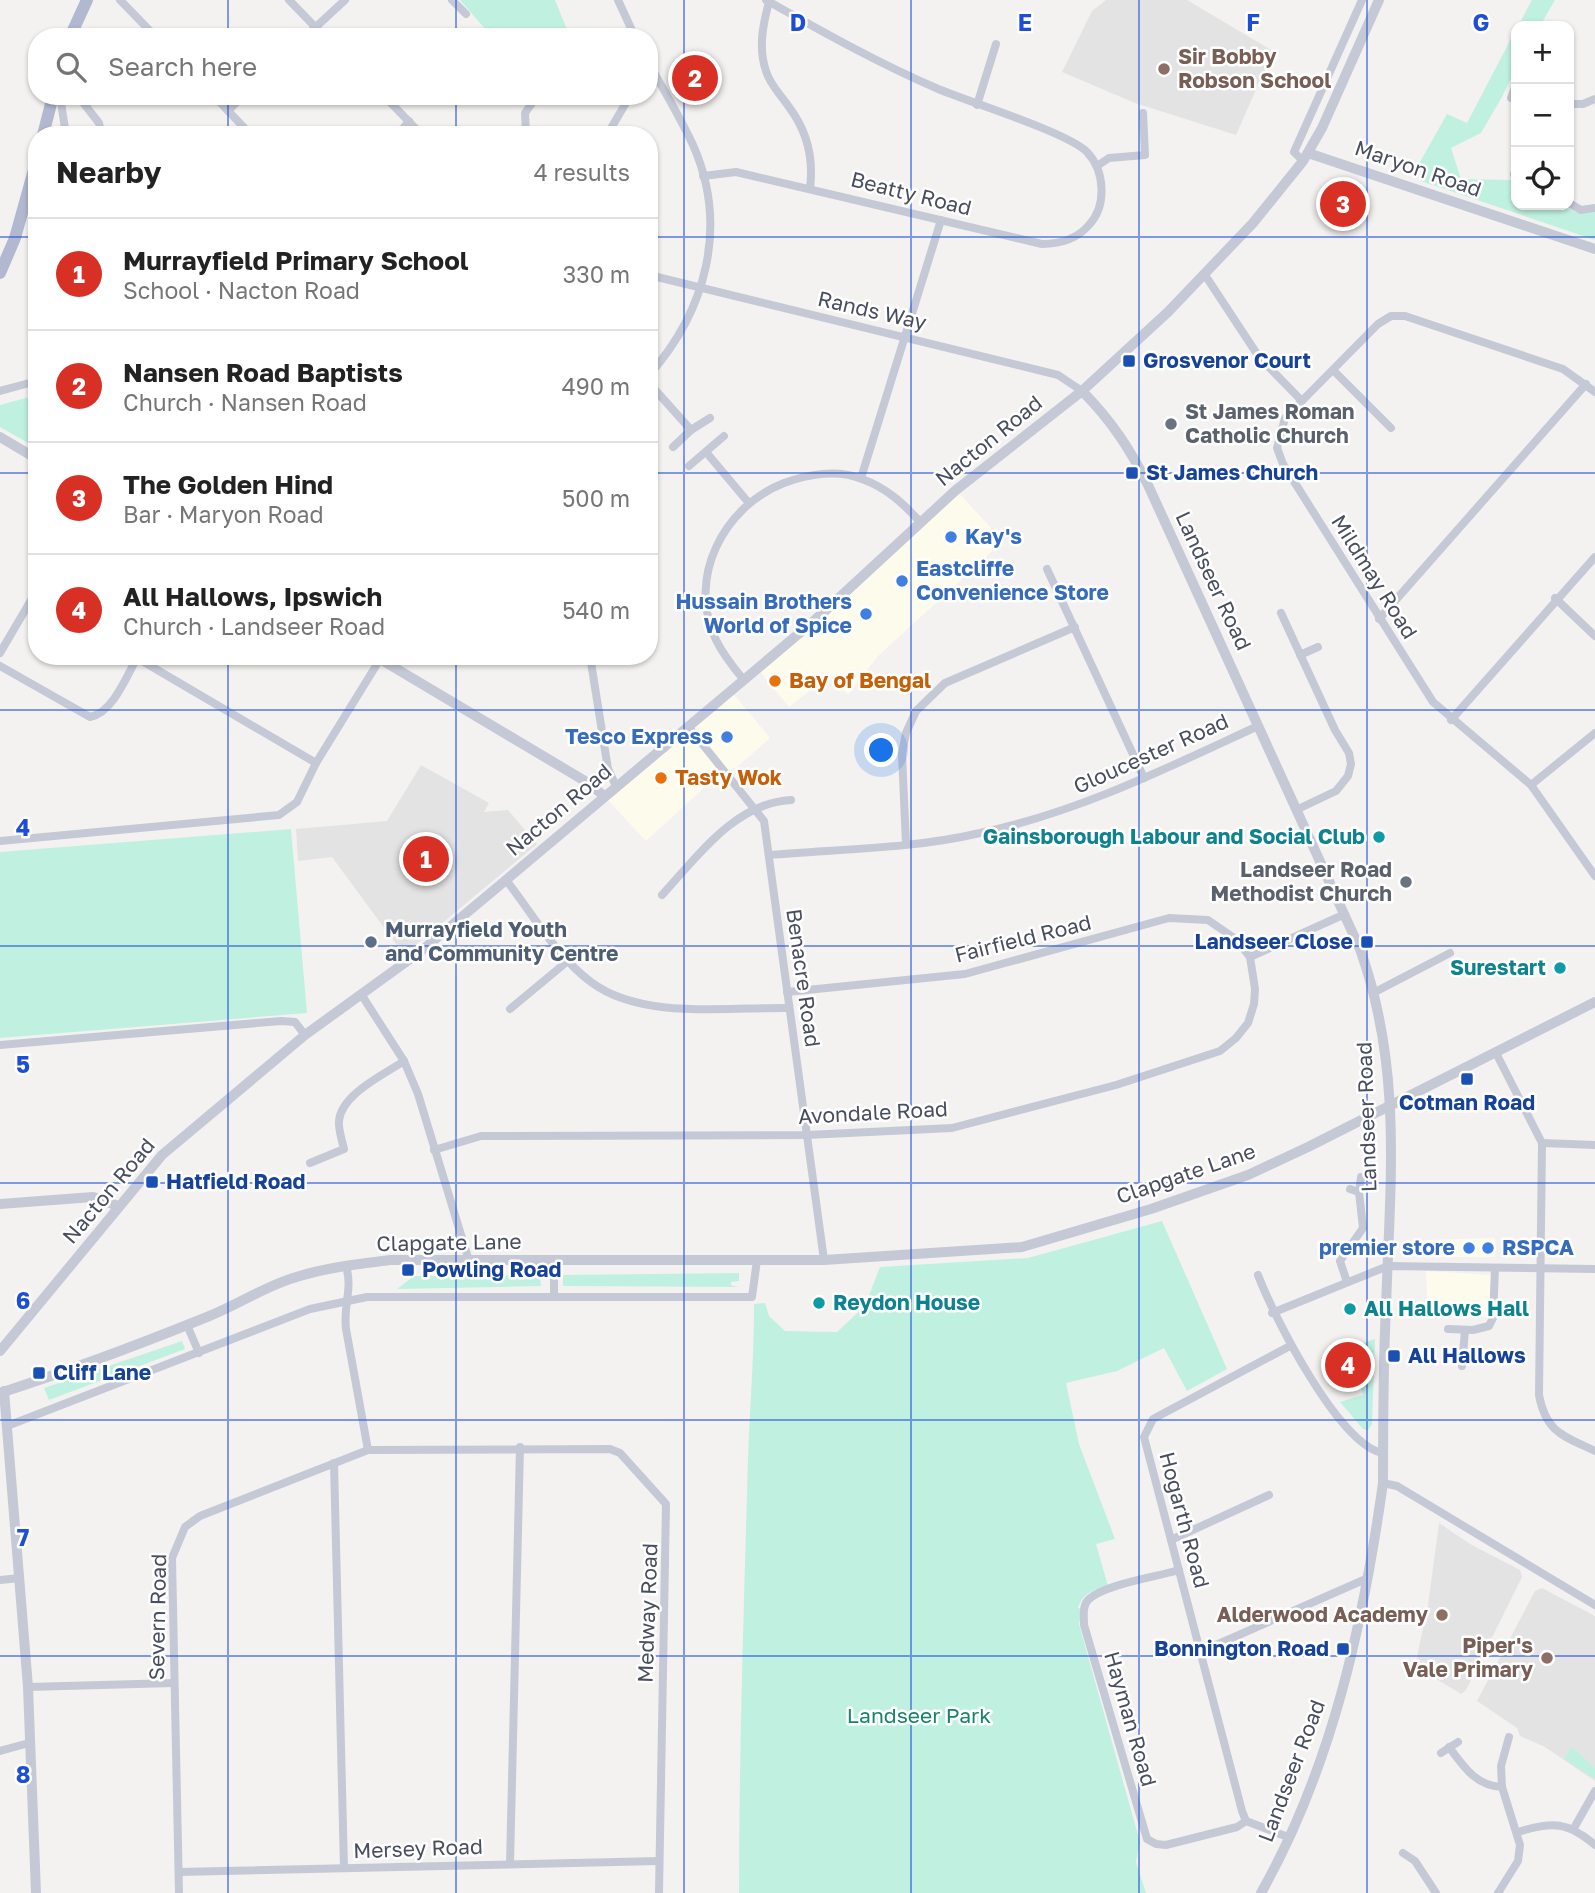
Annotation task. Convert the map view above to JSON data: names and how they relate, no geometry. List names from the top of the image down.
{
  "streets": {
    "street": [
      "Maryon Road",
      "Beatty Road",
      "Rands Way",
      "Nacton Road",
      "Mildmay Road",
      "Landseer Road",
      "Gloucester Road",
      "Fairfield Road",
      "Benacre Road",
      "Avondale Road",
      "Clapgate Lane",
      "Hogarth Road",
      "Medway Road",
      "Severn Road",
      "Hayman Road",
      "Mersey Road"
    ]
  },
  "crossings": [
    ["Maryon Road", "Nacton Road"],
    ["Rands Way", "Nacton Road"],
    ["Rands Way", "Landseer Road"],
    ["Nacton Road", "Landseer Road"],
    ["Nacton Road", "Benacre Road"],
    ["Landseer Road", "Gloucester Road"],
    ["Landseer Road", "Clapgate Lane"],
    ["Gloucester Road", "Benacre Road"],
    ["Fairfield Road", "Benacre Road"],
    ["Fairfield Road", "Avondale Road"],
    ["Benacre Road", "Avondale Road"],
    ["Benacre Road", "Clapgate Lane"],
    ["Hogarth Road", "Hayman Road"],
    ["Medway Road", "Severn Road"],
    ["Medway Road", "Mersey Road"],
    ["Severn Road", "Mersey Road"]
  ],
  "parks": ["Landseer Park"],
  "places": {
    "other": [
      "Sir Bobby Robson School",
      "St James Roman Catholic Church",
      "Kay's",
      "Eastcliffe Convenience Store",
      "Hussain Brothers World of Spice",
      "Bay of Bengal",
      "Tesco Express",
      "Tasty Wok",
      "Gainsborough Labour and Social Club",
      "Landseer Road Methodist Church",
      "Murrayfield Youth and Community Centre",
      "Surestart",
      "premier store",
      "RSPCA",
      "Reydon House",
      "All Hallows Hall",
      "Alderwood Academy",
      "Piper's Vale Primary"
    ],
    "transit": [
      "Grosvenor Court",
      "St James Church",
      "Landseer Close",
      "Cotman Road",
      "Hatfield Road",
      "Powling Road",
      "All Hallows",
      "Cliff Lane",
      "Bonnington Road"
    ]
  },
  "page": {
    "map_buttons": ["+", "−"],
    "search": "Search here",
    "pins": [
      "2",
      "3",
      "1",
      "4"
    ],
    "heading": ["Nearby", "4 results"],
    "list": [
      {
        "mark": "1",
        "name": "Murrayfield Primary School",
        "note": "School · Nacton Road",
        "value": "330 m"
      },
      {
        "mark": "2",
        "name": "Nansen Road Baptists",
        "note": "Church · Nansen Road",
        "value": "490 m"
      },
      {
        "mark": "3",
        "name": "The Golden Hind",
        "note": "Bar · Maryon Road",
        "value": "500 m"
      },
      {
        "mark": "4",
        "name": "All Hallows, Ipswich",
        "note": "Church · Landseer Road",
        "value": "540 m"
      }
    ]
  },
  "grid": {
    "columns": [
      "D",
      "E",
      "F",
      "G"
    ],
    "rows": [
      "4",
      "5",
      "6",
      "7",
      "8"
    ]
  }
}
